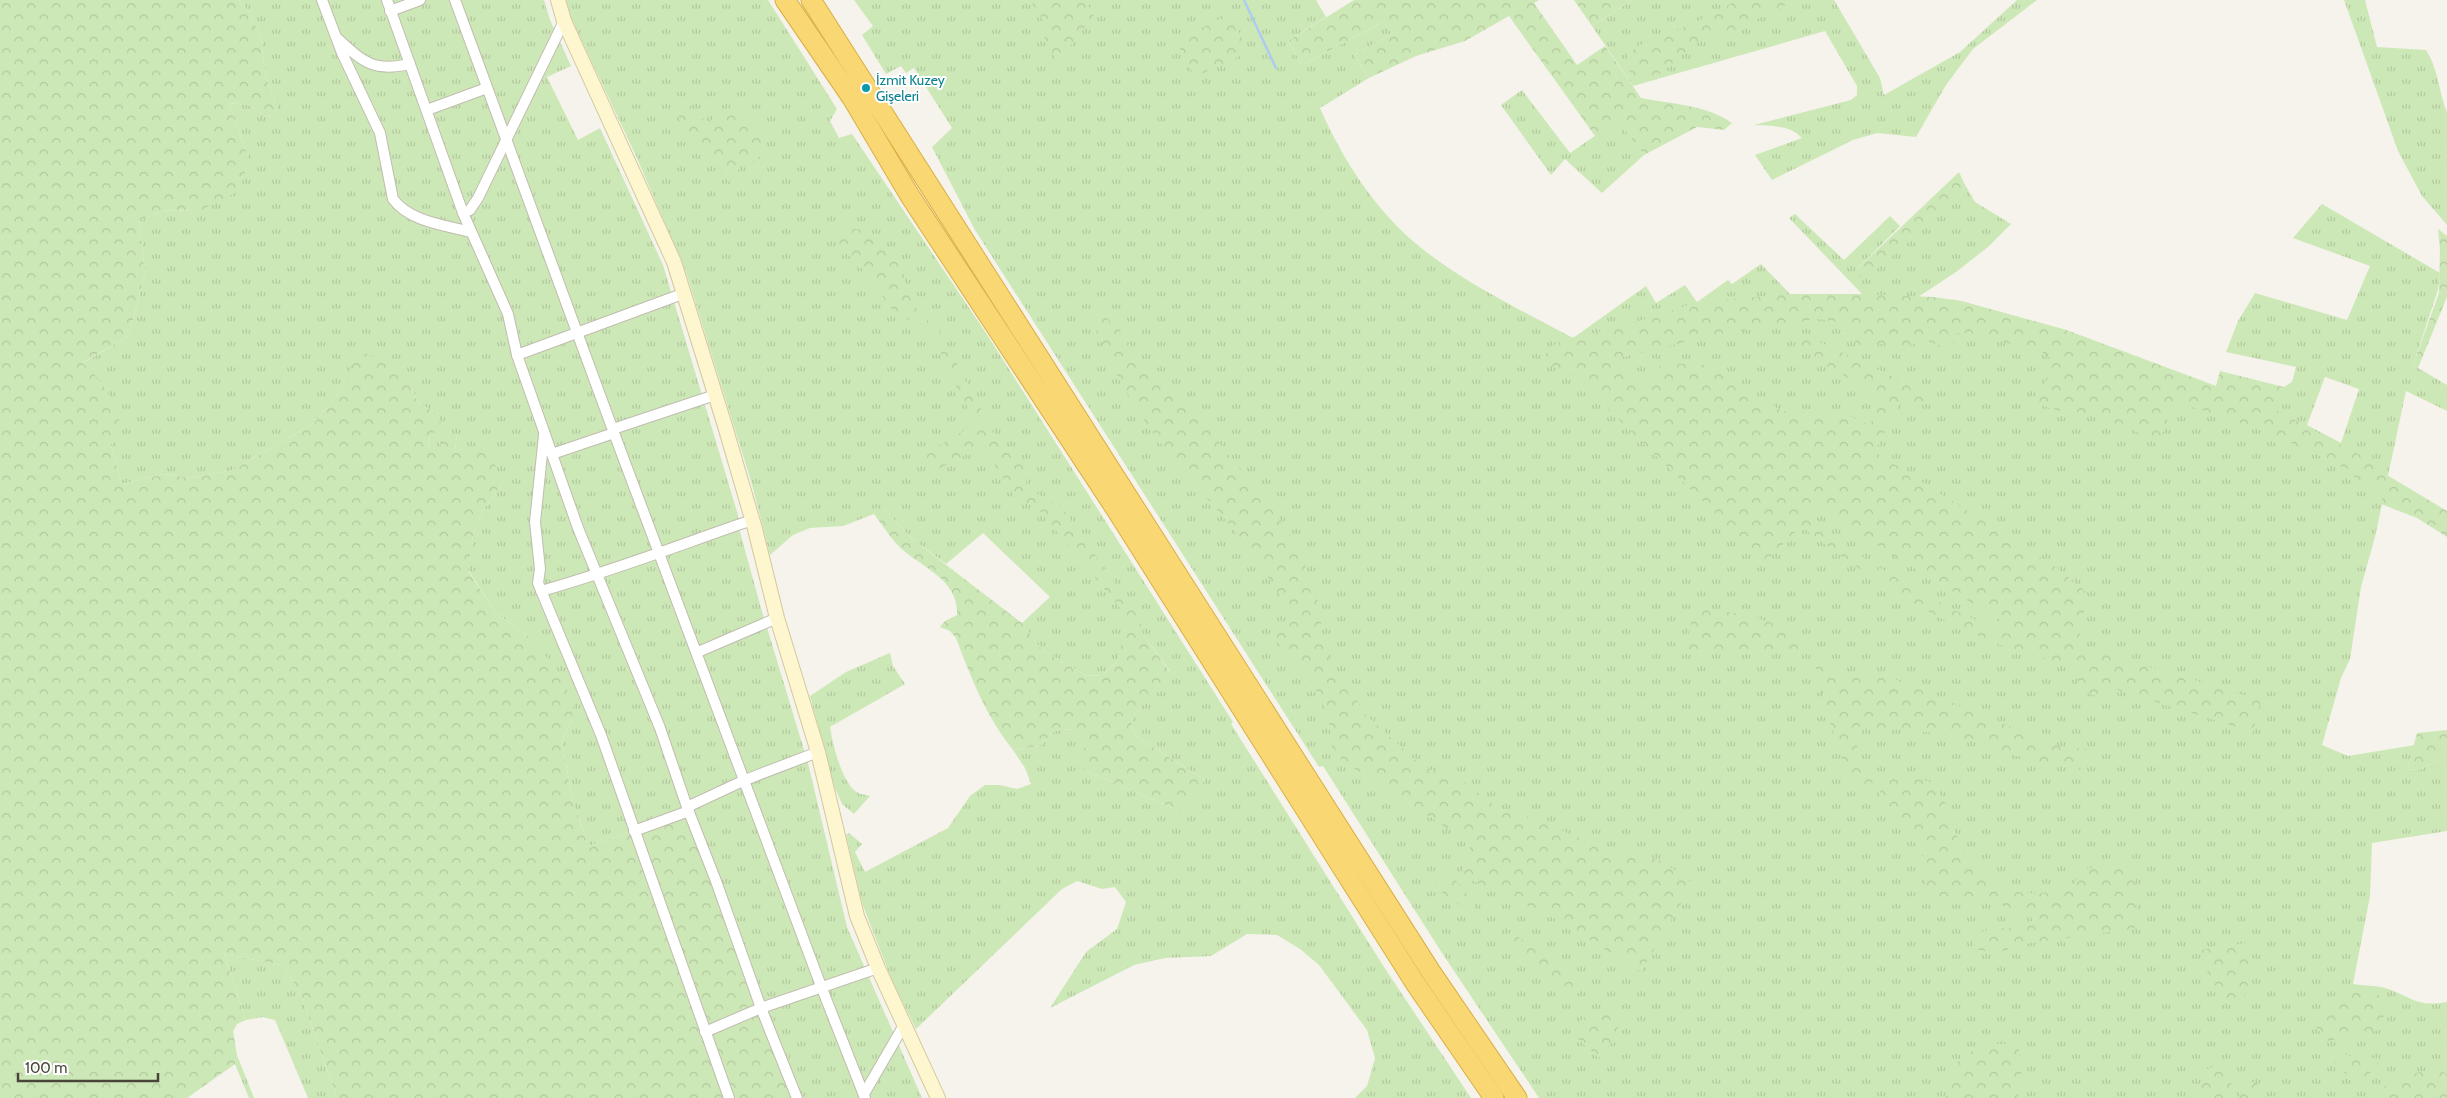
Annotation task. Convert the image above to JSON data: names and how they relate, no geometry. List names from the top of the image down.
{
  "places": ["İzmit Kuzey Gişeleri"],
  "scale_bar": "100 m"
}
